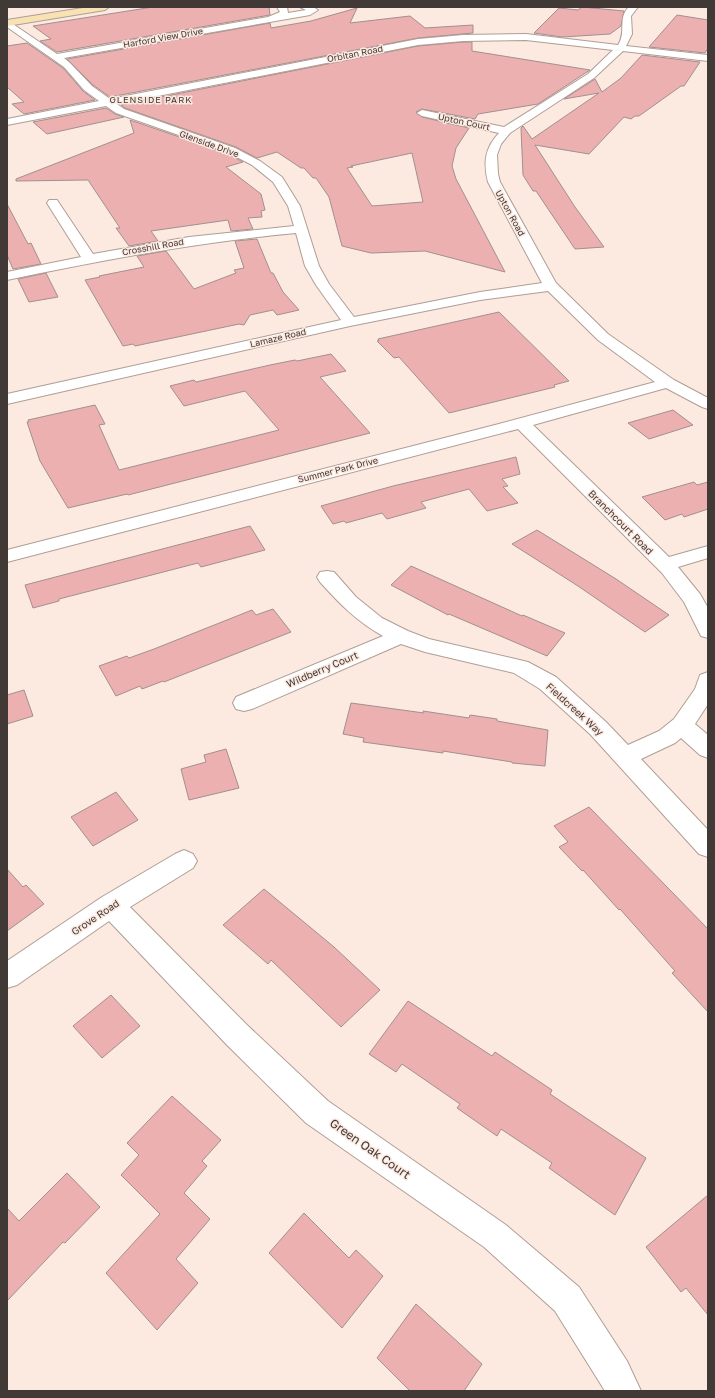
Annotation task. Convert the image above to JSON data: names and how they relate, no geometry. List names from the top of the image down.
{
  "streets": {
    "street": [
      "Harford View Drive",
      "Orbitan Road",
      "Upton Court",
      "Glenside Drive",
      "Upton Road",
      "Crosshill Road",
      "Lamaze Road",
      "Summer Park Drive",
      "Branchcourt Road",
      "Wildberry Court",
      "Fieldcreek Way",
      "Grove Road",
      "Green Oak Court"
    ]
  },
  "crossings": [
    ["Harford View Drive", "Glenside Drive"],
    ["Orbitan Road", "Glenside Drive"],
    ["Orbitan Road", "Upton Road"],
    ["Upton Court", "Upton Road"],
    ["Glenside Drive", "Crosshill Road"],
    ["Glenside Drive", "Lamaze Road"],
    ["Upton Road", "Lamaze Road"],
    ["Upton Road", "Summer Park Drive"],
    ["Summer Park Drive", "Branchcourt Road"],
    ["Wildberry Court", "Fieldcreek Way"],
    ["Grove Road", "Green Oak Court"]
  ],
  "districts": ["GLENSIDE PARK"]
}
